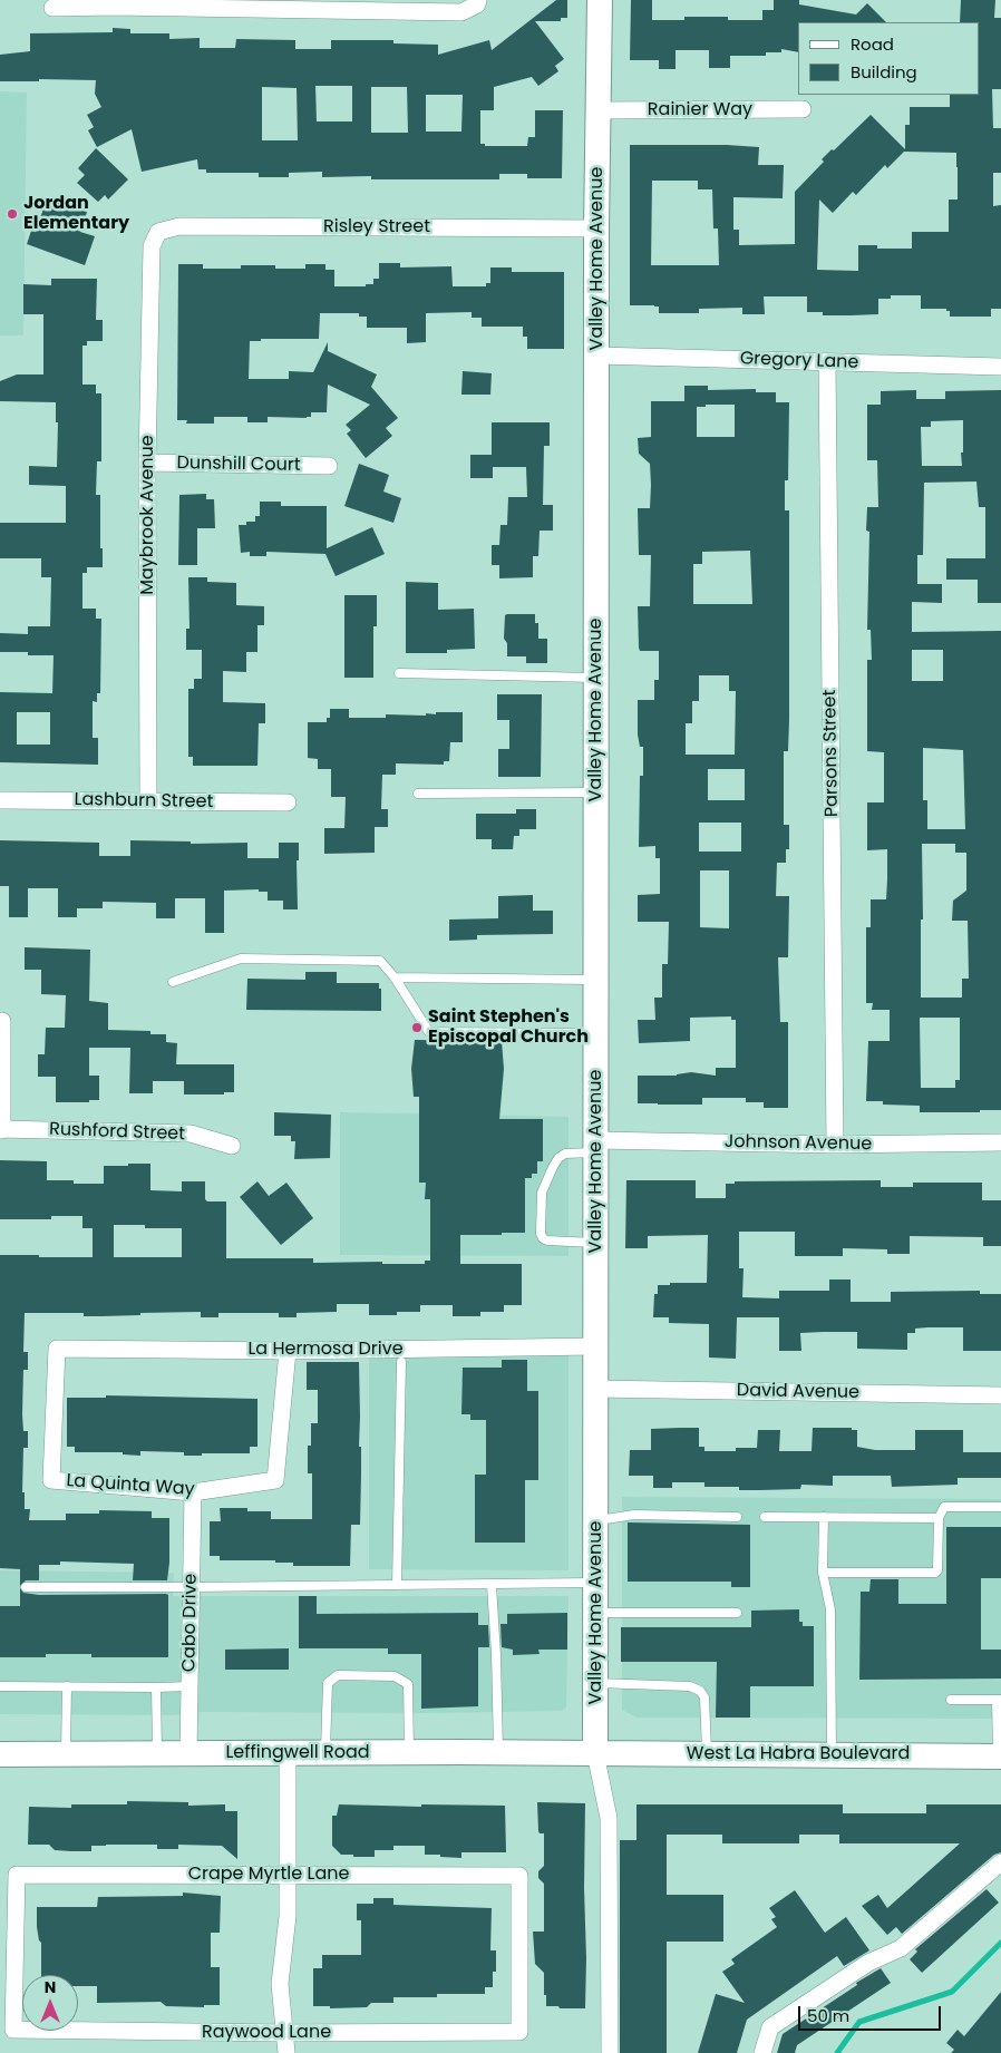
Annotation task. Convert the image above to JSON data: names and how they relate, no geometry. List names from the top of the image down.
{
  "streets": {
    "street": [
      "Rainier Way",
      "Risley Street",
      "Valley Home Avenue",
      "Gregory Lane",
      "Dunshill Court",
      "Maybrook Avenue",
      "Parsons Street",
      "Lashburn Street",
      "Rushford Street",
      "Johnson Avenue",
      "La Hermosa Drive",
      "David Avenue",
      "La Quinta Way",
      "Cabo Drive",
      "Leffingwell Road",
      "West La Habra Boulevard",
      "Crape Myrtle Lane",
      "Raywood Lane"
    ]
  },
  "crossings": [
    ["Rainier Way", "Valley Home Avenue"],
    ["Risley Street", "Valley Home Avenue"],
    ["Risley Street", "Maybrook Avenue"],
    ["Valley Home Avenue", "Gregory Lane"],
    ["Valley Home Avenue", "Johnson Avenue"],
    ["Valley Home Avenue", "La Hermosa Drive"],
    ["Valley Home Avenue", "David Avenue"],
    ["Valley Home Avenue", "Leffingwell Road"],
    ["Valley Home Avenue", "West La Habra Boulevard"],
    ["Gregory Lane", "Parsons Street"],
    ["Dunshill Court", "Maybrook Avenue"],
    ["Maybrook Avenue", "Lashburn Street"],
    ["Parsons Street", "Johnson Avenue"],
    ["La Hermosa Drive", "La Quinta Way"],
    ["La Quinta Way", "Cabo Drive"],
    ["Cabo Drive", "Leffingwell Road"],
    ["Leffingwell Road", "West La Habra Boulevard"],
    ["Crape Myrtle Lane", "Raywood Lane"]
  ],
  "places": ["Jordan Elementary", "Saint Stephen's Episcopal Church"],
  "legend": ["Road", "Building"],
  "scale_bar": "50 m",
  "north": "top"
}
